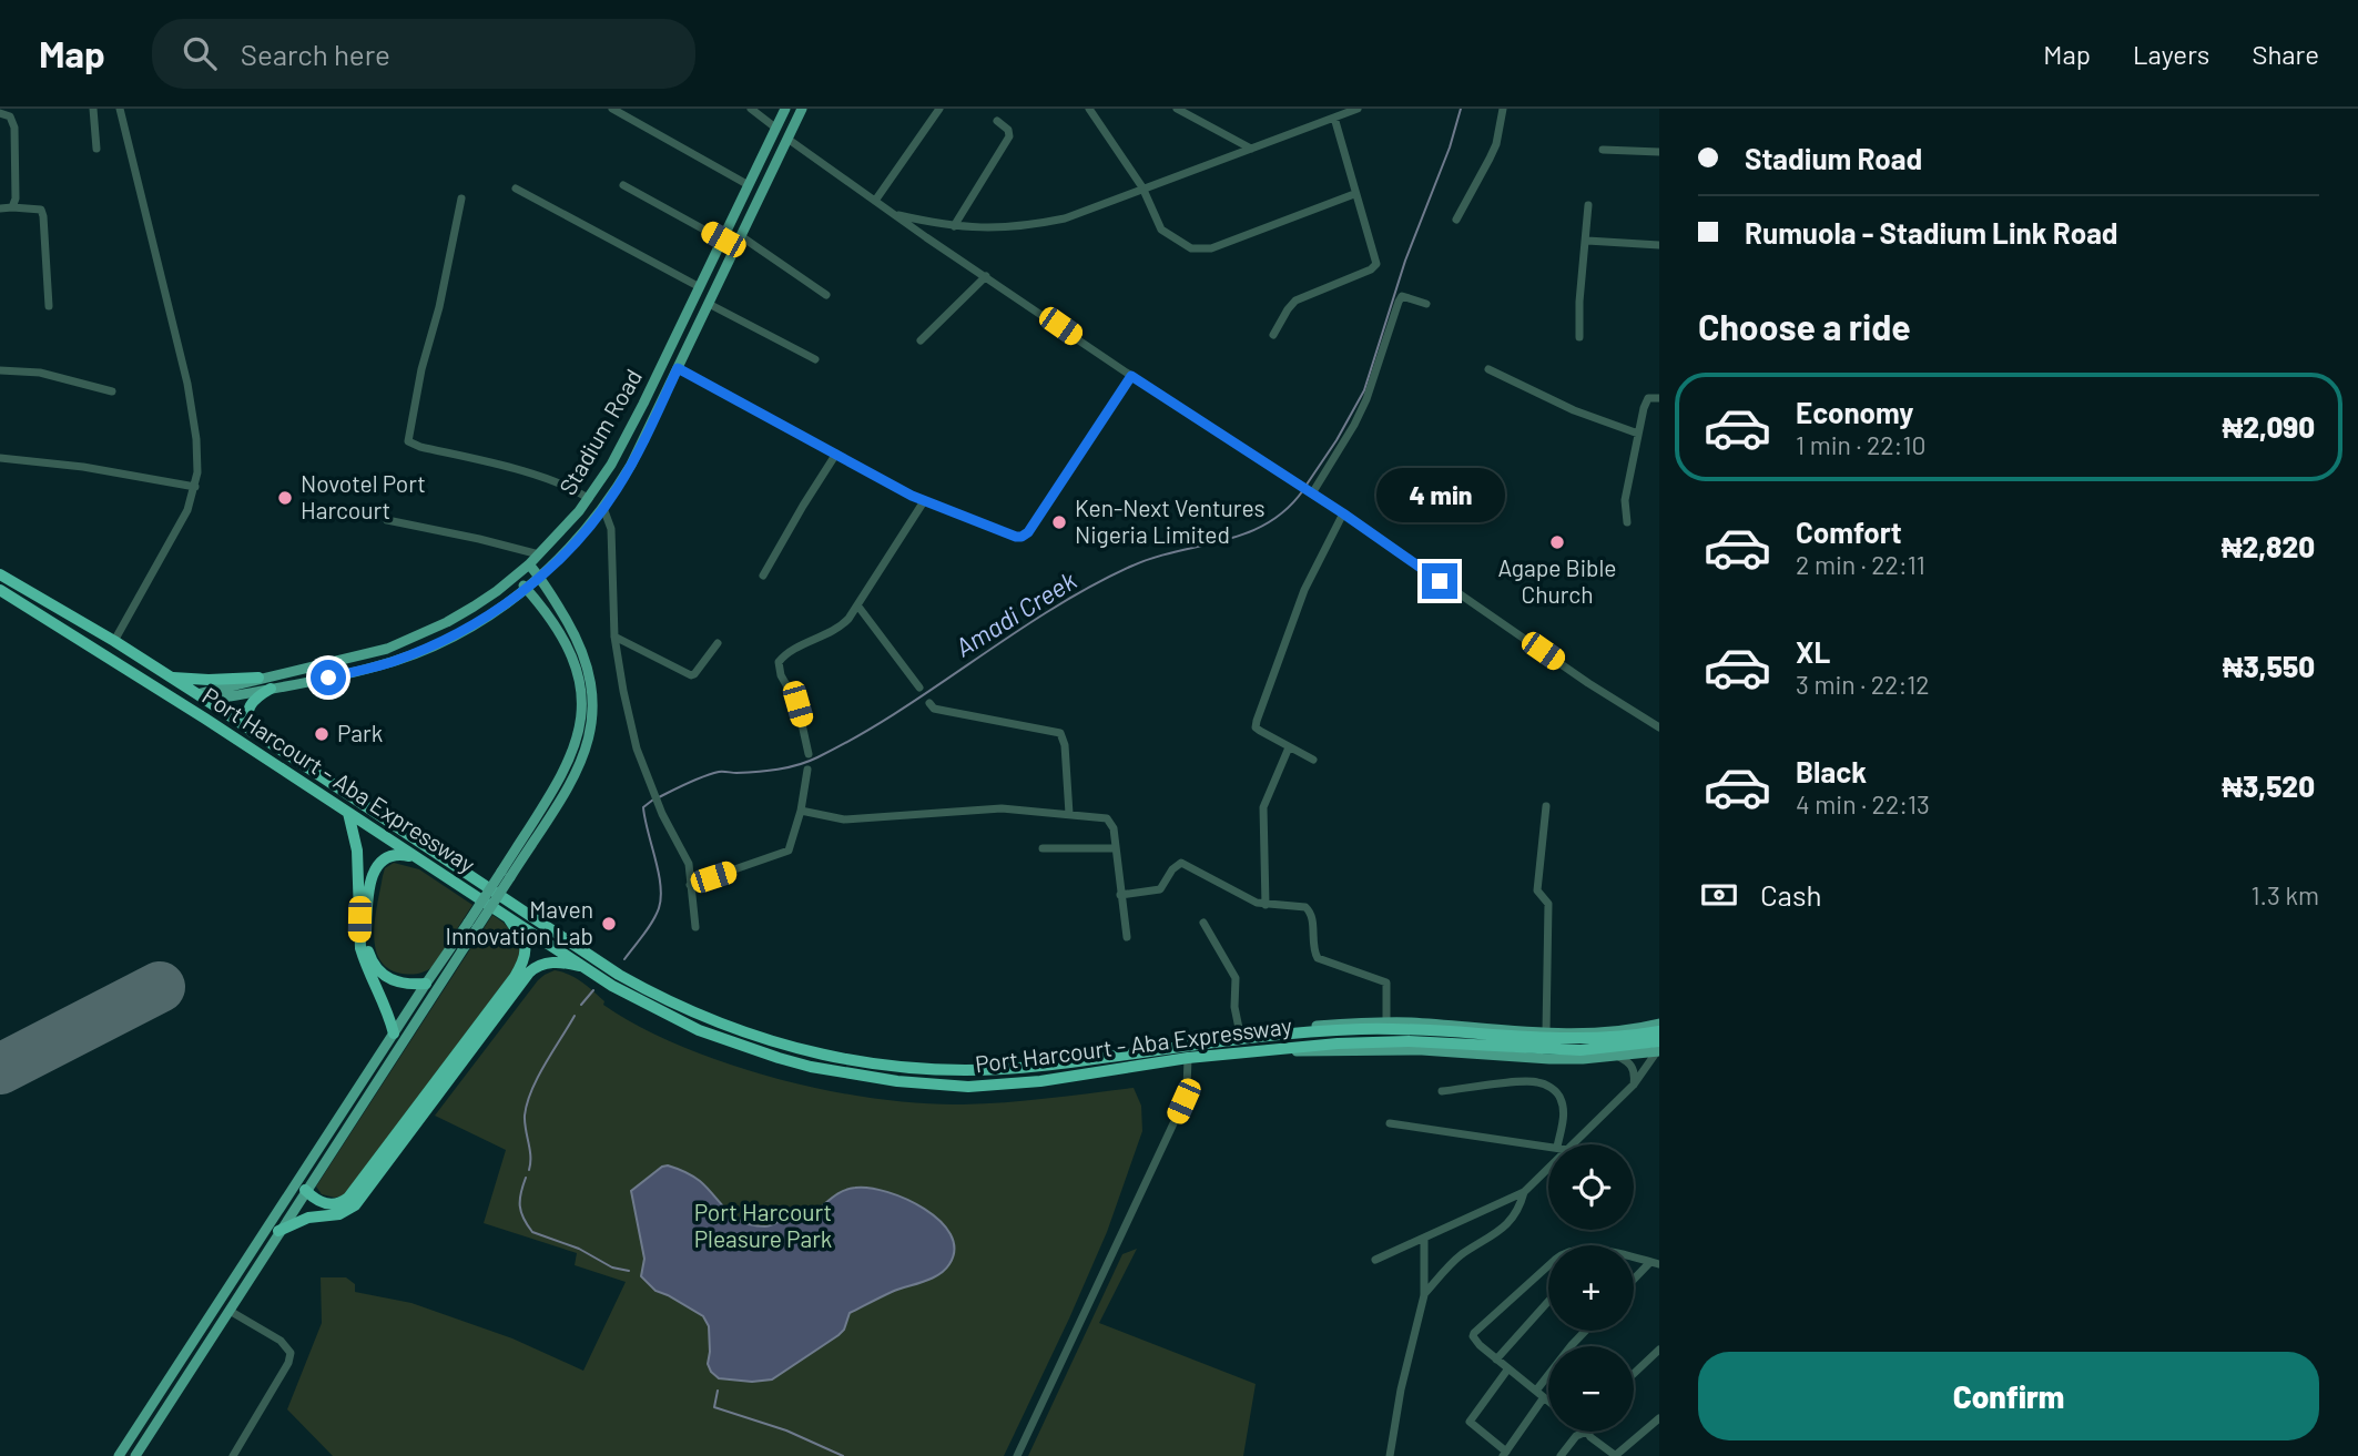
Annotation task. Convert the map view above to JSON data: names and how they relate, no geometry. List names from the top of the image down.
{
  "streets": {
    "highway": ["Port Harcourt - Aba Expressway"],
    "main road": ["Stadium Road"]
  },
  "crossings": [
    ["Stadium Road", "Port Harcourt - Aba Expressway"]
  ],
  "water": ["Amadi Creek"],
  "parks": ["Port Harcourt Pleasure Park"],
  "places": [
    "Novotel Port Harcourt",
    "Ken-Next Ventures Nigeria Limited",
    "Agape Bible Church",
    "Park",
    "Maven Innovation Lab"
  ],
  "page": {
    "header": "Map",
    "search": "Search here",
    "nav": ["Map", "Layers", "Share"],
    "banner": ["Stadium Road", "Rumuola - Stadium Link Road"],
    "heading": "Choose a ride",
    "list": [
      {
        "name": "Economy",
        "note": "1 min · 22:10",
        "value": "₦2,090"
      },
      {
        "name": "Comfort",
        "note": "2 min · 22:11",
        "value": "₦2,820"
      },
      {
        "name": "XL",
        "note": "3 min · 22:12",
        "value": "₦3,550"
      },
      {
        "name": "Black",
        "note": "4 min · 22:13",
        "value": "₦3,520"
      }
    ],
    "bubble": "4 min",
    "pay": ["Cash", "1.3 km"],
    "map_buttons": ["+", "−"],
    "buttons": "Confirm"
  }
}
